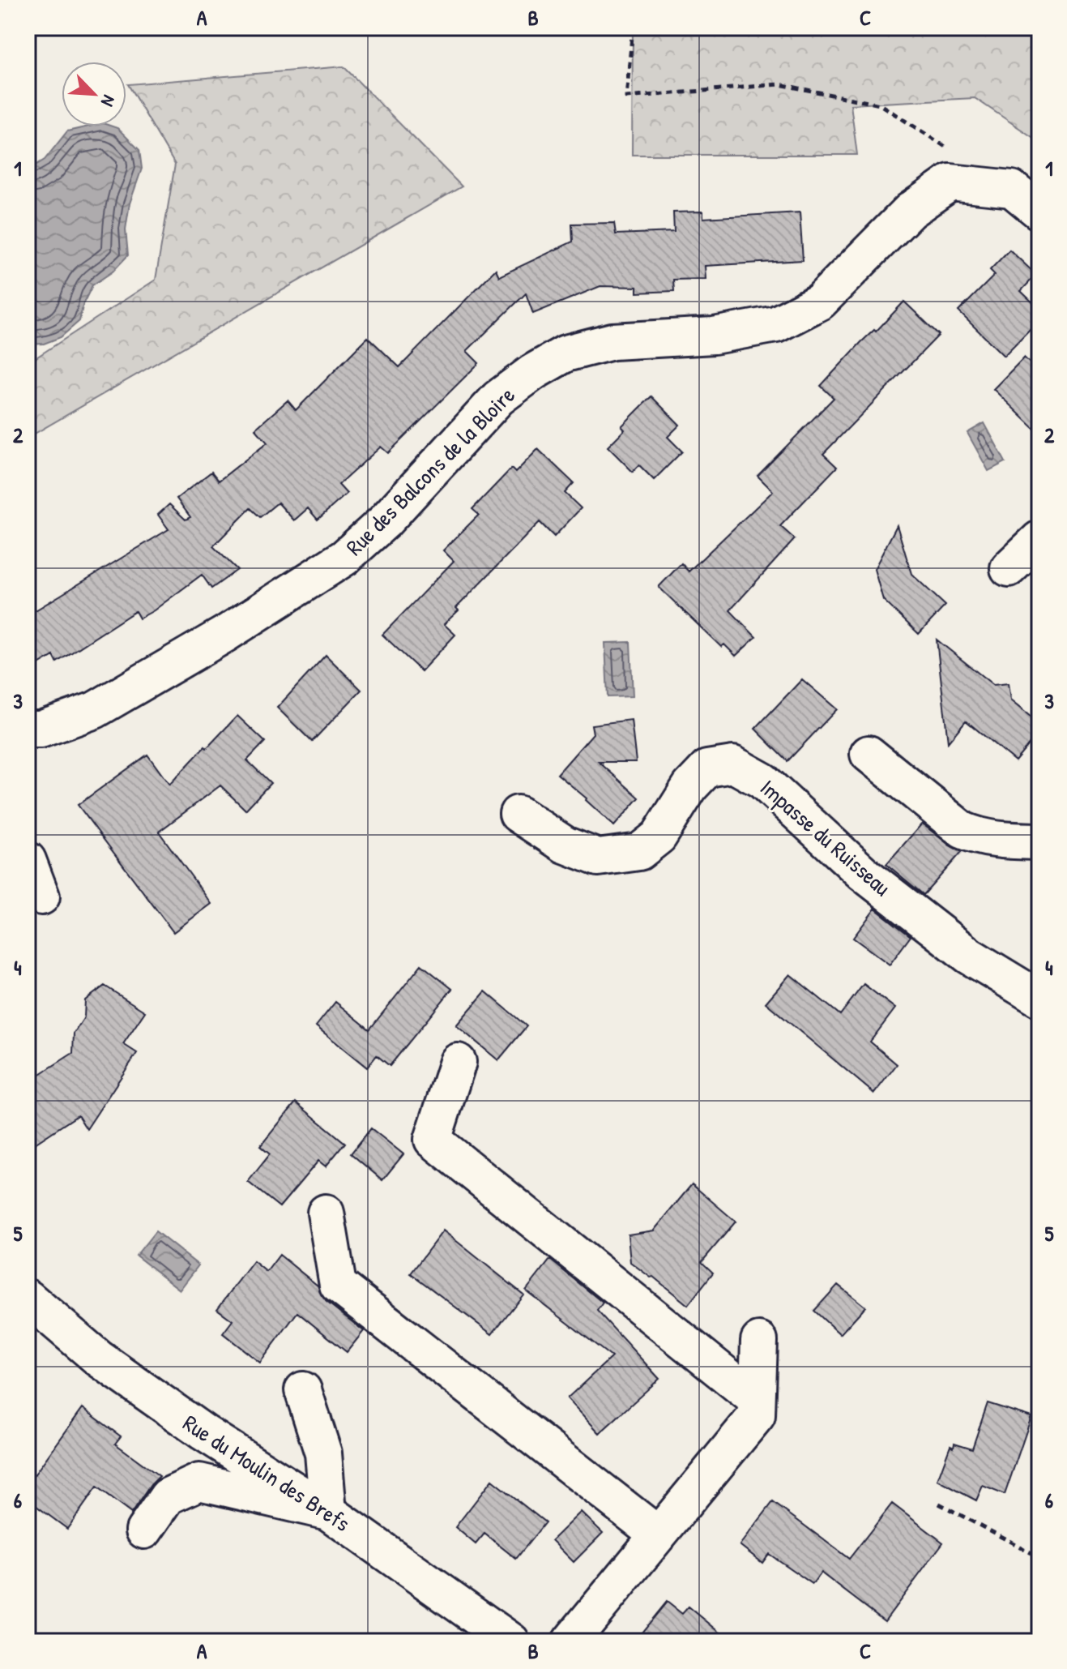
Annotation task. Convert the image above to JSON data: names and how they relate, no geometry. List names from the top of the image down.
{
  "streets": {
    "street": ["Rue des Balcons de la Bloire", "Impasse du Ruisseau", "Rue du Moulin des Brefs"]
  },
  "north": "bottom right",
  "grid": {
    "columns": ["A", "B", "C"],
    "rows": [
      "1",
      "2",
      "3",
      "4",
      "5",
      "6"
    ]
  }
}
